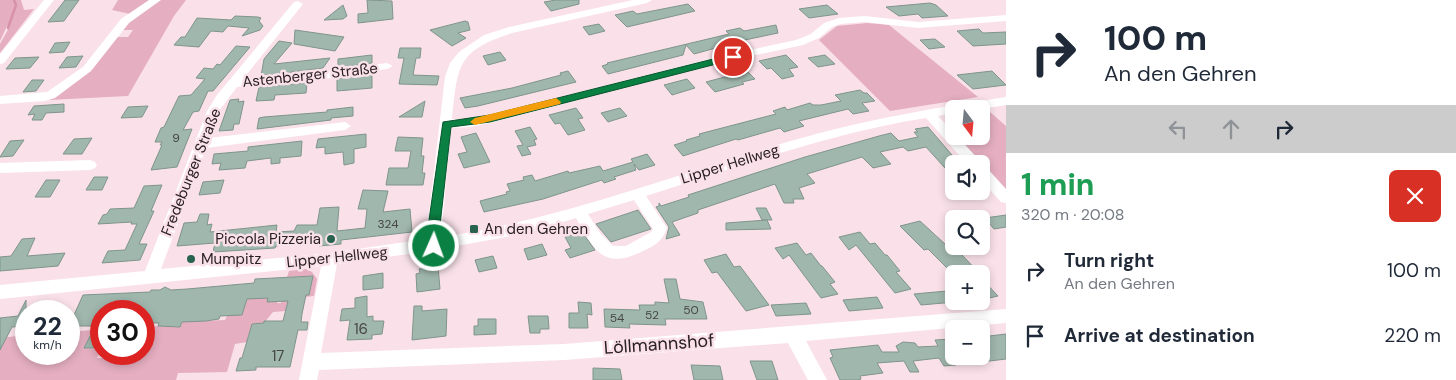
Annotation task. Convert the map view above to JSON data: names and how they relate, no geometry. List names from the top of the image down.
{
  "streets": {
    "street": [
      "Astenberger Straße",
      "Lipper Hellweg",
      "Fredeburger Straße",
      "Löllmannshof"
    ]
  },
  "crossings": [
    ["Astenberger Straße", "Fredeburger Straße"],
    ["Lipper Hellweg", "Fredeburger Straße"]
  ],
  "places": {
    "transit": ["An den Gehren"],
    "other": ["Piccola Pizzeria", "Mumpitz"]
  },
  "house_numbers": [
    "9",
    "324",
    "50",
    "52",
    "54",
    "16",
    "17"
  ],
  "north": "bottom",
  "page": {
    "turn": ["100 m", "An den Gehren"],
    "map_buttons": ["+", "−"],
    "heading": ["1 min", "320 m · 20:08"],
    "list": [
      {
        "name": "Turn right",
        "note": "An den Gehren",
        "value": "100 m"
      },
      {
        "name": "Arrive at destination",
        "value": "220 m"
      }
    ],
    "speed": "22 km/h",
    "limit": "30"
  }
}
